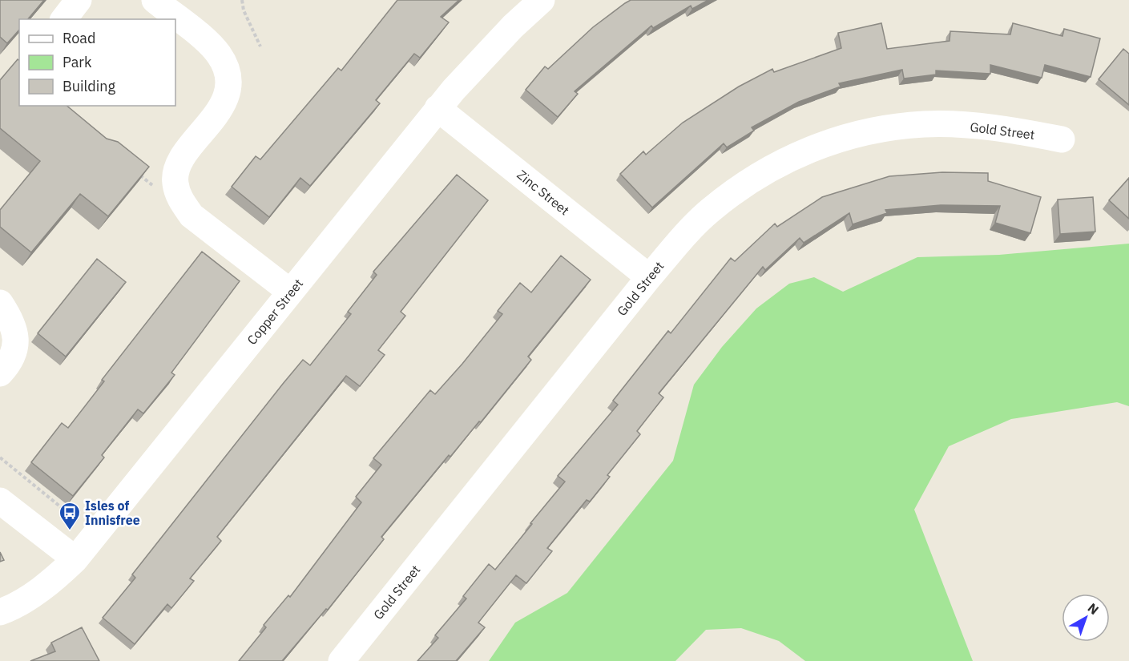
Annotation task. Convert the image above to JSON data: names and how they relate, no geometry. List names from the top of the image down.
{
  "streets": {
    "street": ["Gold Street", "Zinc Street", "Copper Street"]
  },
  "crossings": [
    ["Gold Street", "Zinc Street"],
    ["Zinc Street", "Copper Street"]
  ],
  "places": {
    "bus stop": ["Isles of Innisfree"]
  },
  "legend": ["Road", "Park", "Building"],
  "north": "top right"
}
